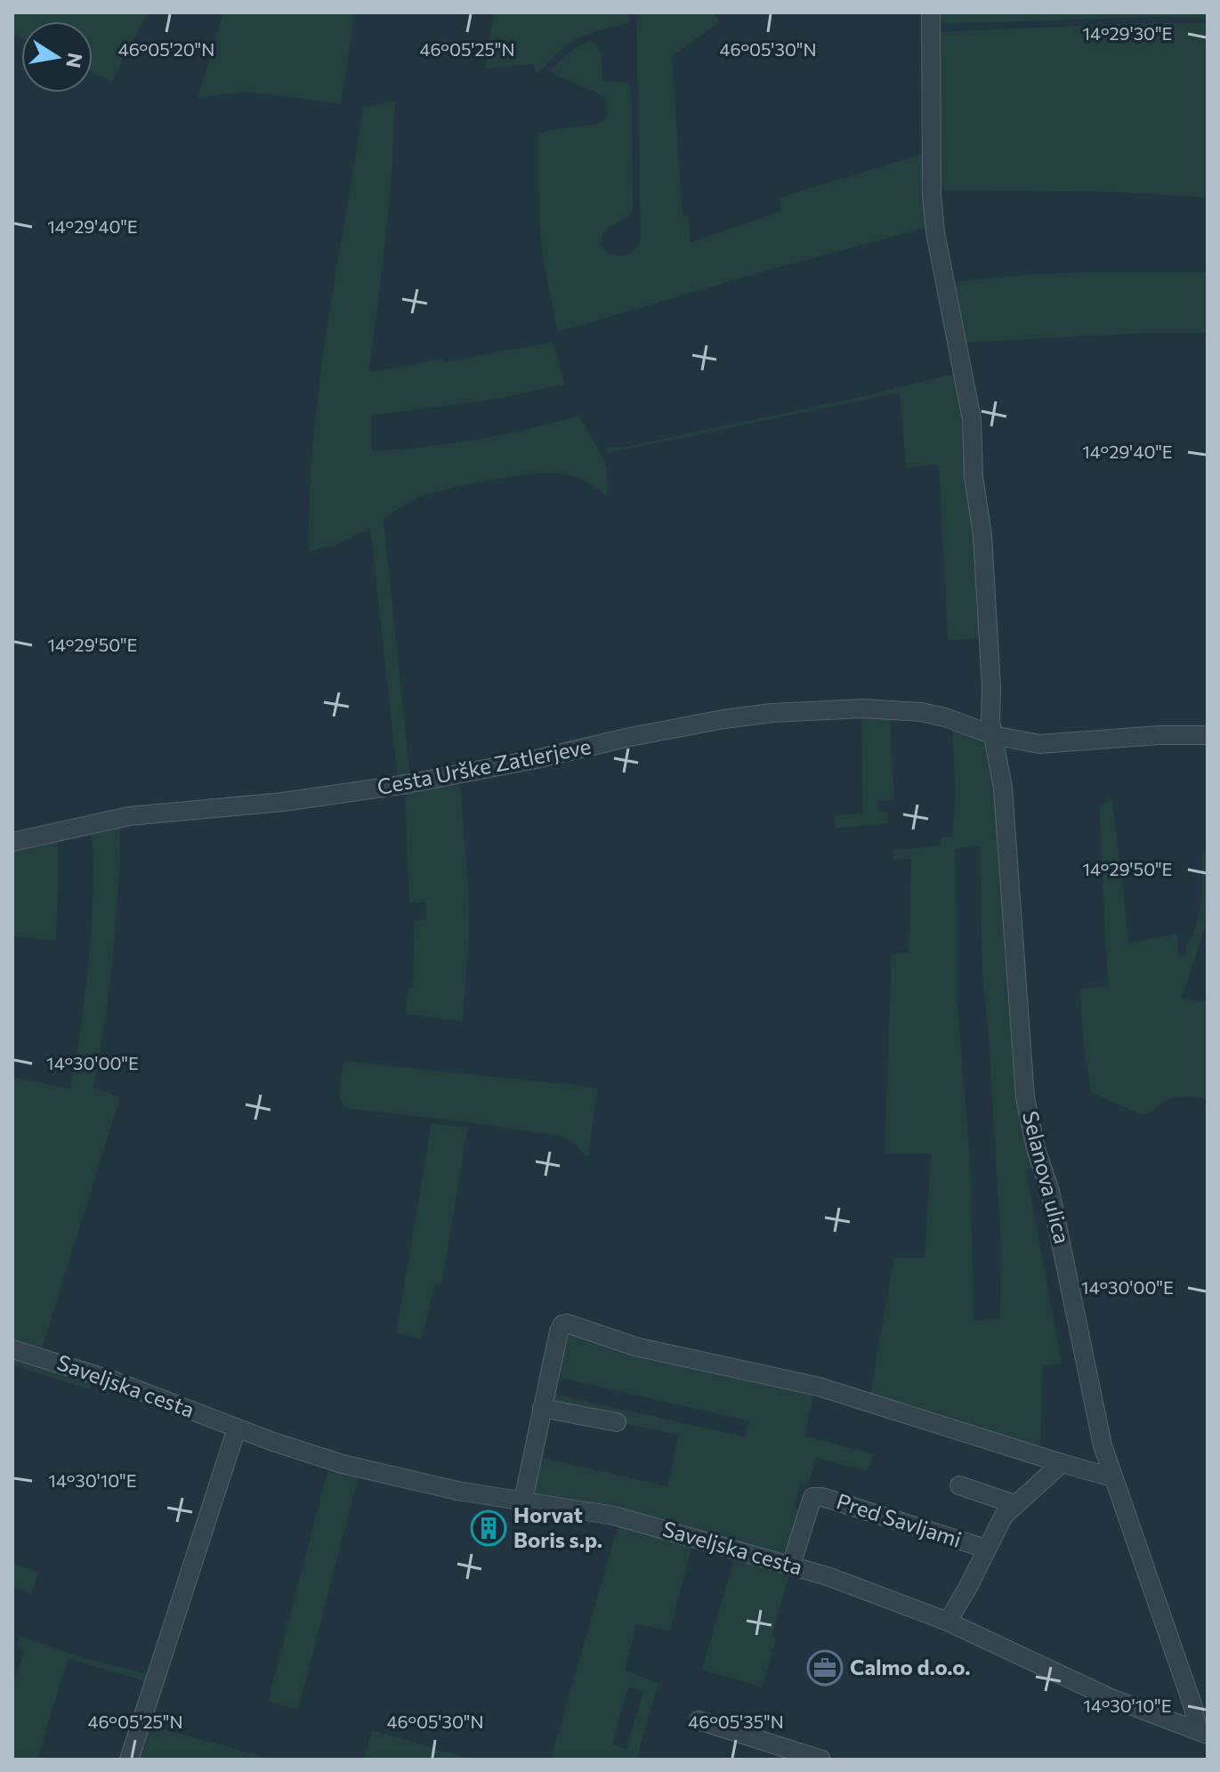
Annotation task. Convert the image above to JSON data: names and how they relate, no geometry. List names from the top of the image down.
{
  "streets": {
    "street": [
      "Cesta Urške Zatlerjeve",
      "Selanova ulica",
      "Saveljska cesta",
      "Pred Savljami"
    ]
  },
  "crossings": [
    ["Cesta Urške Zatlerjeve", "Selanova ulica"],
    ["Selanova ulica", "Saveljska cesta"],
    ["Saveljska cesta", "Pred Savljami"]
  ],
  "places": {
    "building": ["Horvat Boris s.p."],
    "office": ["Calmo d.o.o."]
  },
  "north": "right",
  "coordinates": [
    "14°29'30\"E",
    "46°05'20\"N",
    "46°05'25\"N",
    "46°05'30\"N",
    "14°29'40\"E",
    "14°29'50\"E",
    "14°30'00\"E",
    "14°30'10\"E",
    "46°05'35\"N"
  ]
}
